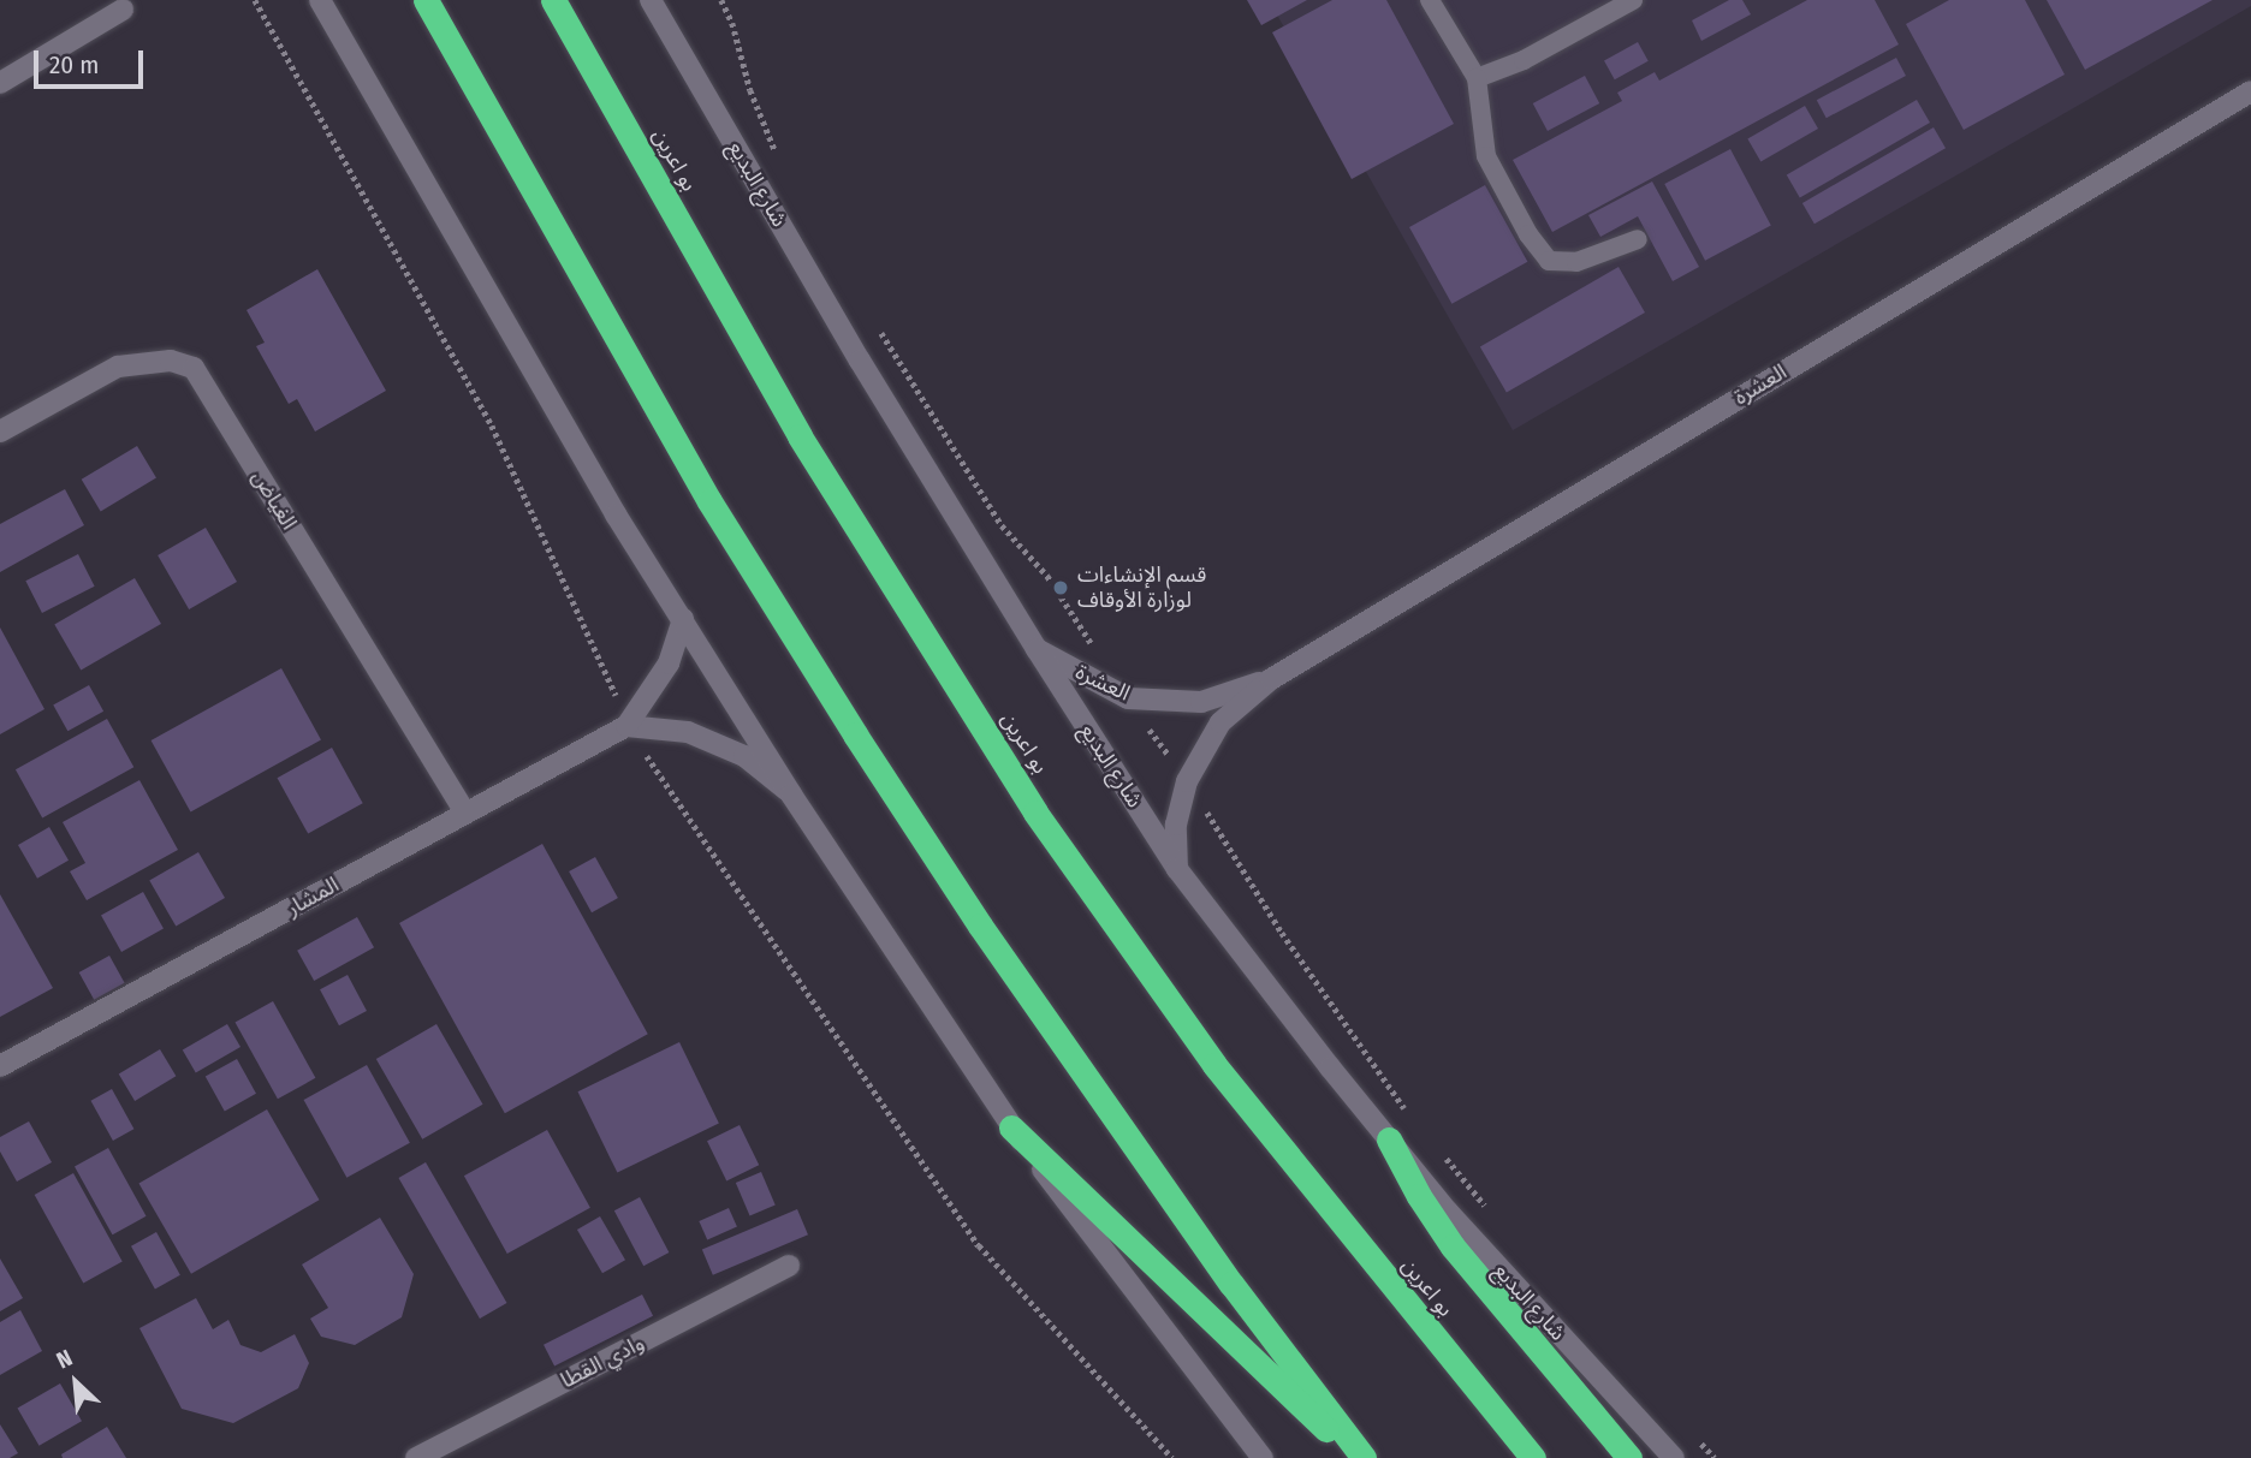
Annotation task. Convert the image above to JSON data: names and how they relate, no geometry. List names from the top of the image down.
{
  "streets": {
    "highway": ["بو اعرين"],
    "street": [
      "شارع البديع",
      "العشرة",
      "الغياض",
      "المشار",
      "وادي القطا"
    ]
  },
  "crossings": [
    ["شارع البديع", "العشرة"],
    ["الغياض", "المشار"]
  ],
  "places": ["قسم الإنشاءات لوزارة الأوقاف"],
  "scale_bar": "20 m",
  "north": "top left"
}
